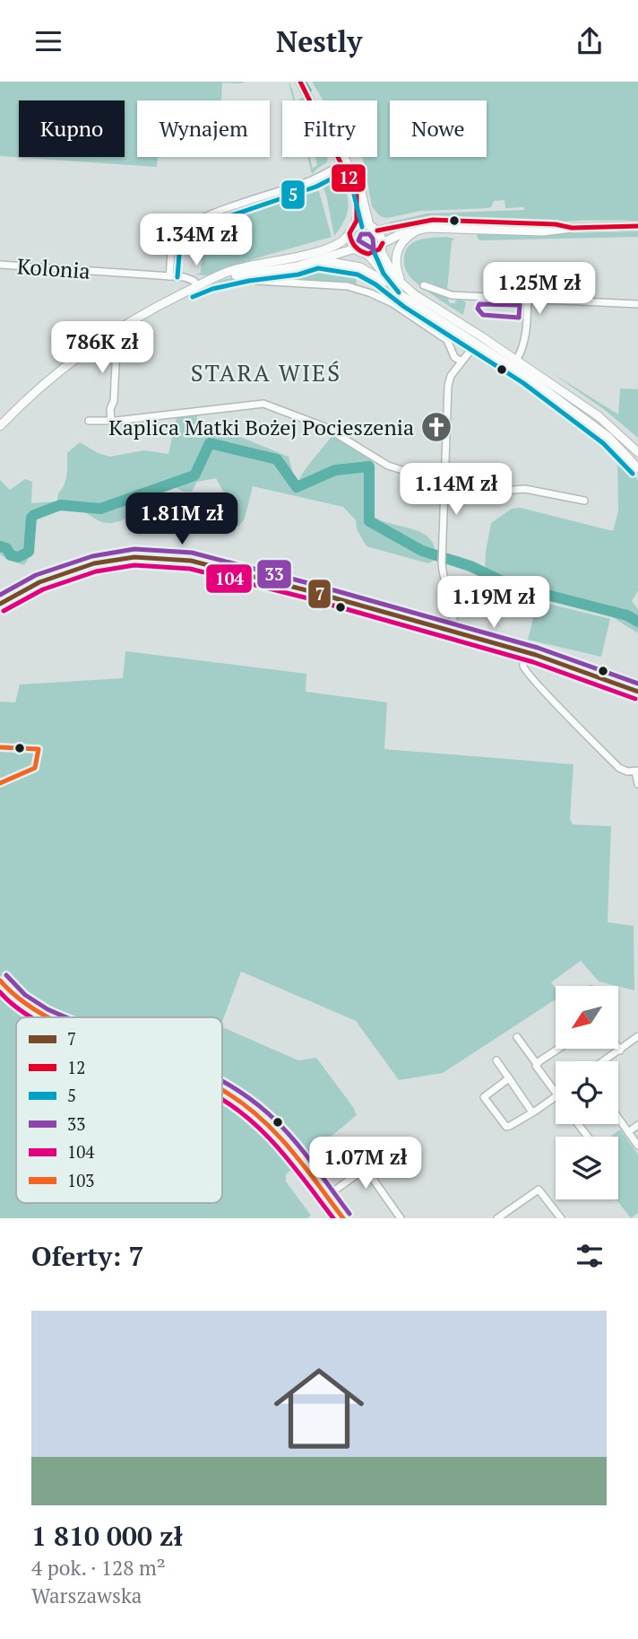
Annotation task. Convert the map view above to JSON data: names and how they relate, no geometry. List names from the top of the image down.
{
  "streets": {
    "street": ["Kolonia"]
  },
  "districts": ["STARA WIEŚ"],
  "places": {
    "church": ["Kaplica Matki Bożej Pocieszenia"]
  },
  "lines": [
    "transit line 12",
    "transit line 5",
    "transit line 33",
    "transit line 7",
    "transit line 104",
    "transit line 103"
  ],
  "legend": [
    "7",
    "12",
    "5",
    "33",
    "104",
    "103"
  ],
  "north": "bottom left",
  "page": {
    "header": "Nestly",
    "chip": [
      "Kupno",
      "Wynajem",
      "Filtry",
      "Nowe"
    ],
    "price": [
      "1.34M zł",
      "1.25M zł",
      "786K zł",
      "1.14M zł",
      "1.81M zł",
      "1.19M zł",
      "1.07M zł"
    ],
    "heading": "Oferty: 7",
    "list": [
      {
        "name": "1 810 000 zł",
        "note": "4 pok. · 128 m² · Warszawska"
      }
    ]
  }
}
